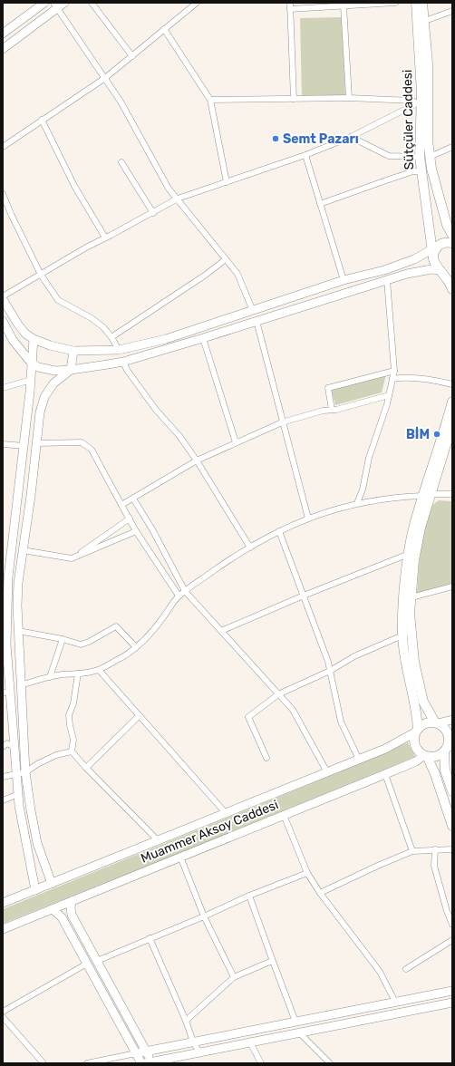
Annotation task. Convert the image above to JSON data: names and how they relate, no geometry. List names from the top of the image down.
{
  "streets": {
    "main road": ["Sütçüler Caddesi"],
    "street": ["Muammer Aksoy Caddesi"]
  },
  "places": ["Semt Pazarı", "BİM"]
}
